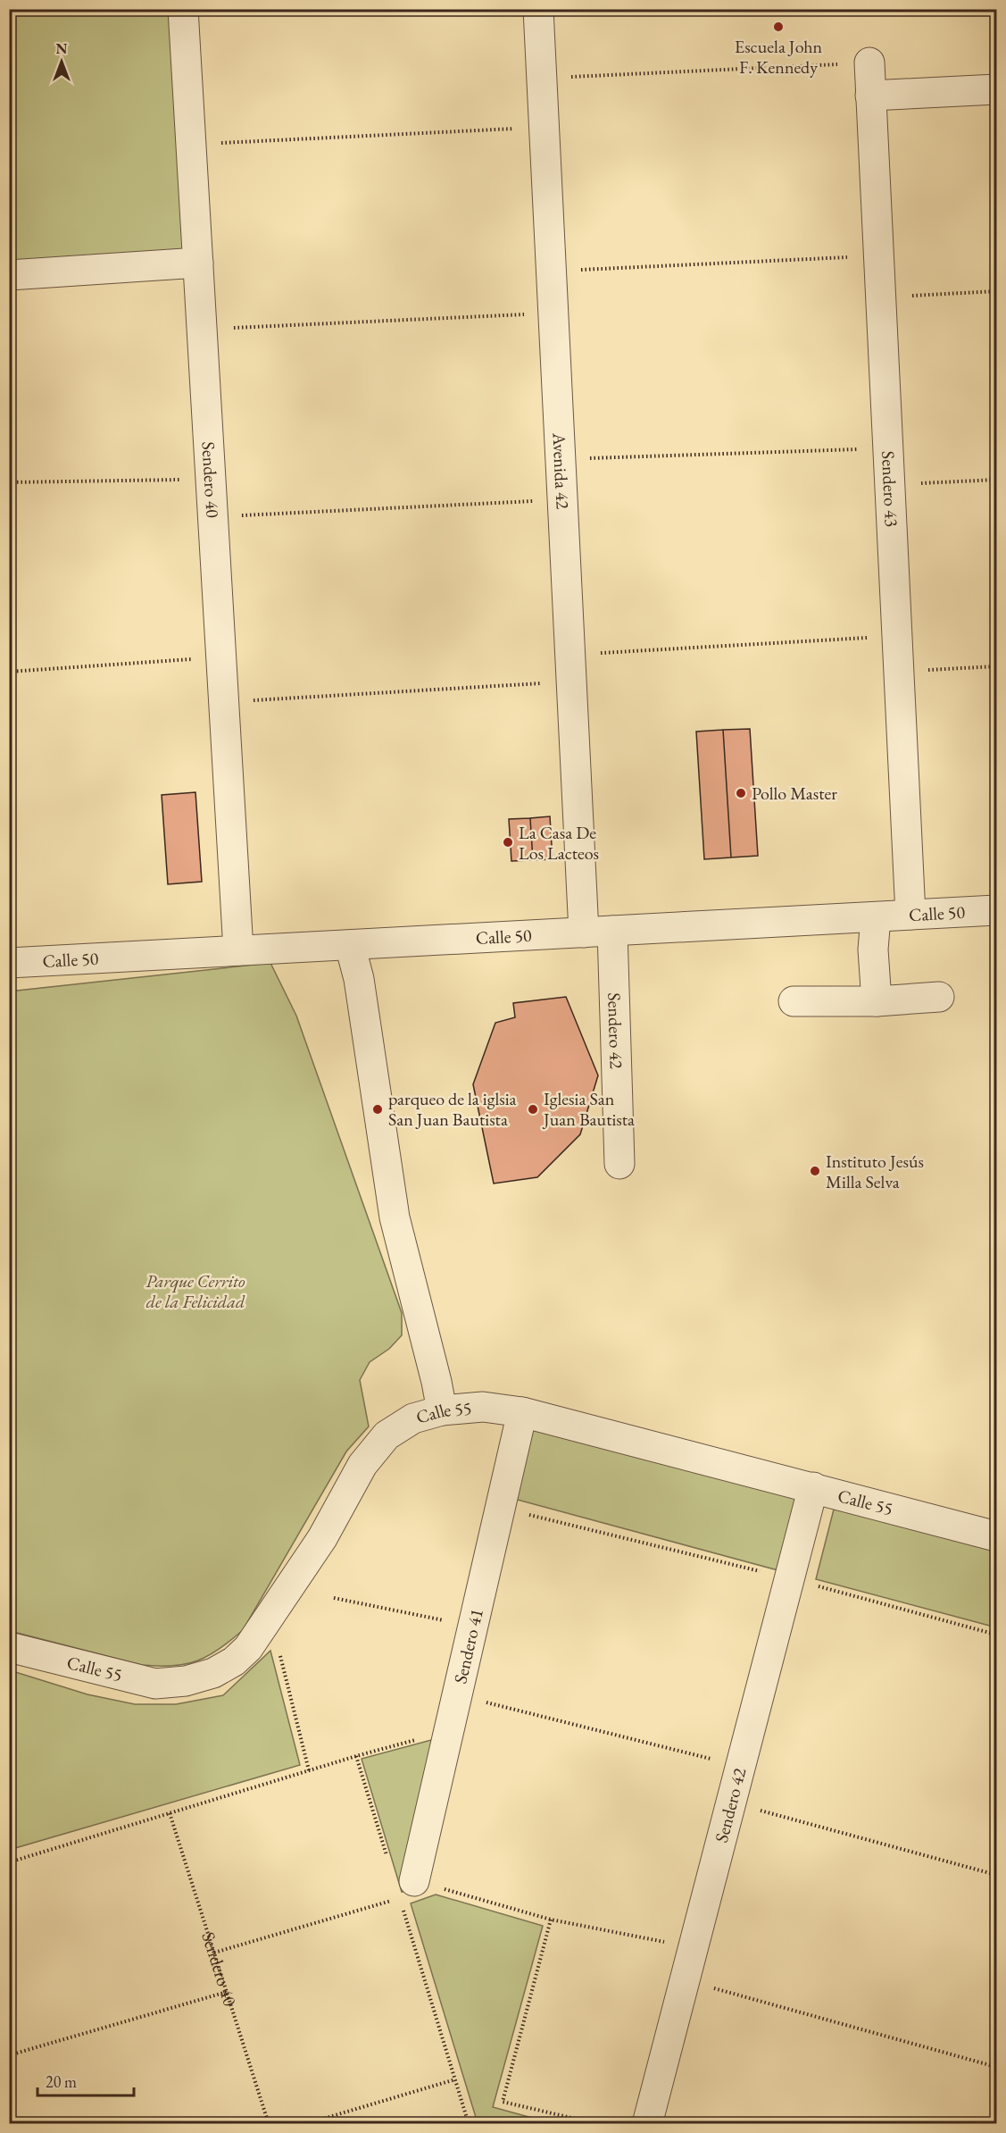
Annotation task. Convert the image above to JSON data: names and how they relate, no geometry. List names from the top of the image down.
{
  "streets": {
    "street": [
      "Avenida 42",
      "Sendero 40",
      "Sendero 43",
      "Calle 50",
      "Sendero 42",
      "Calle 55",
      "Sendero 41"
    ]
  },
  "crossings": [
    ["Avenida 42", "Calle 50"],
    ["Avenida 42", "Sendero 42"],
    ["Sendero 40", "Calle 50"],
    ["Sendero 43", "Calle 50"],
    ["Calle 50", "Sendero 42"],
    ["Sendero 42", "Calle 55"],
    ["Calle 55", "Sendero 41"]
  ],
  "parks": ["Parque Cerrito de la Felicidad"],
  "places": [
    "Escuela John F. Kennedy",
    "Pollo Master",
    "La Casa De Los Lacteos",
    "parqueo de la iglsia San Juan Bautista",
    "Iglesia San Juan Bautista",
    "Instituto Jesús Milla Selva"
  ],
  "scale_bar": "20 m",
  "north": "top"
}
